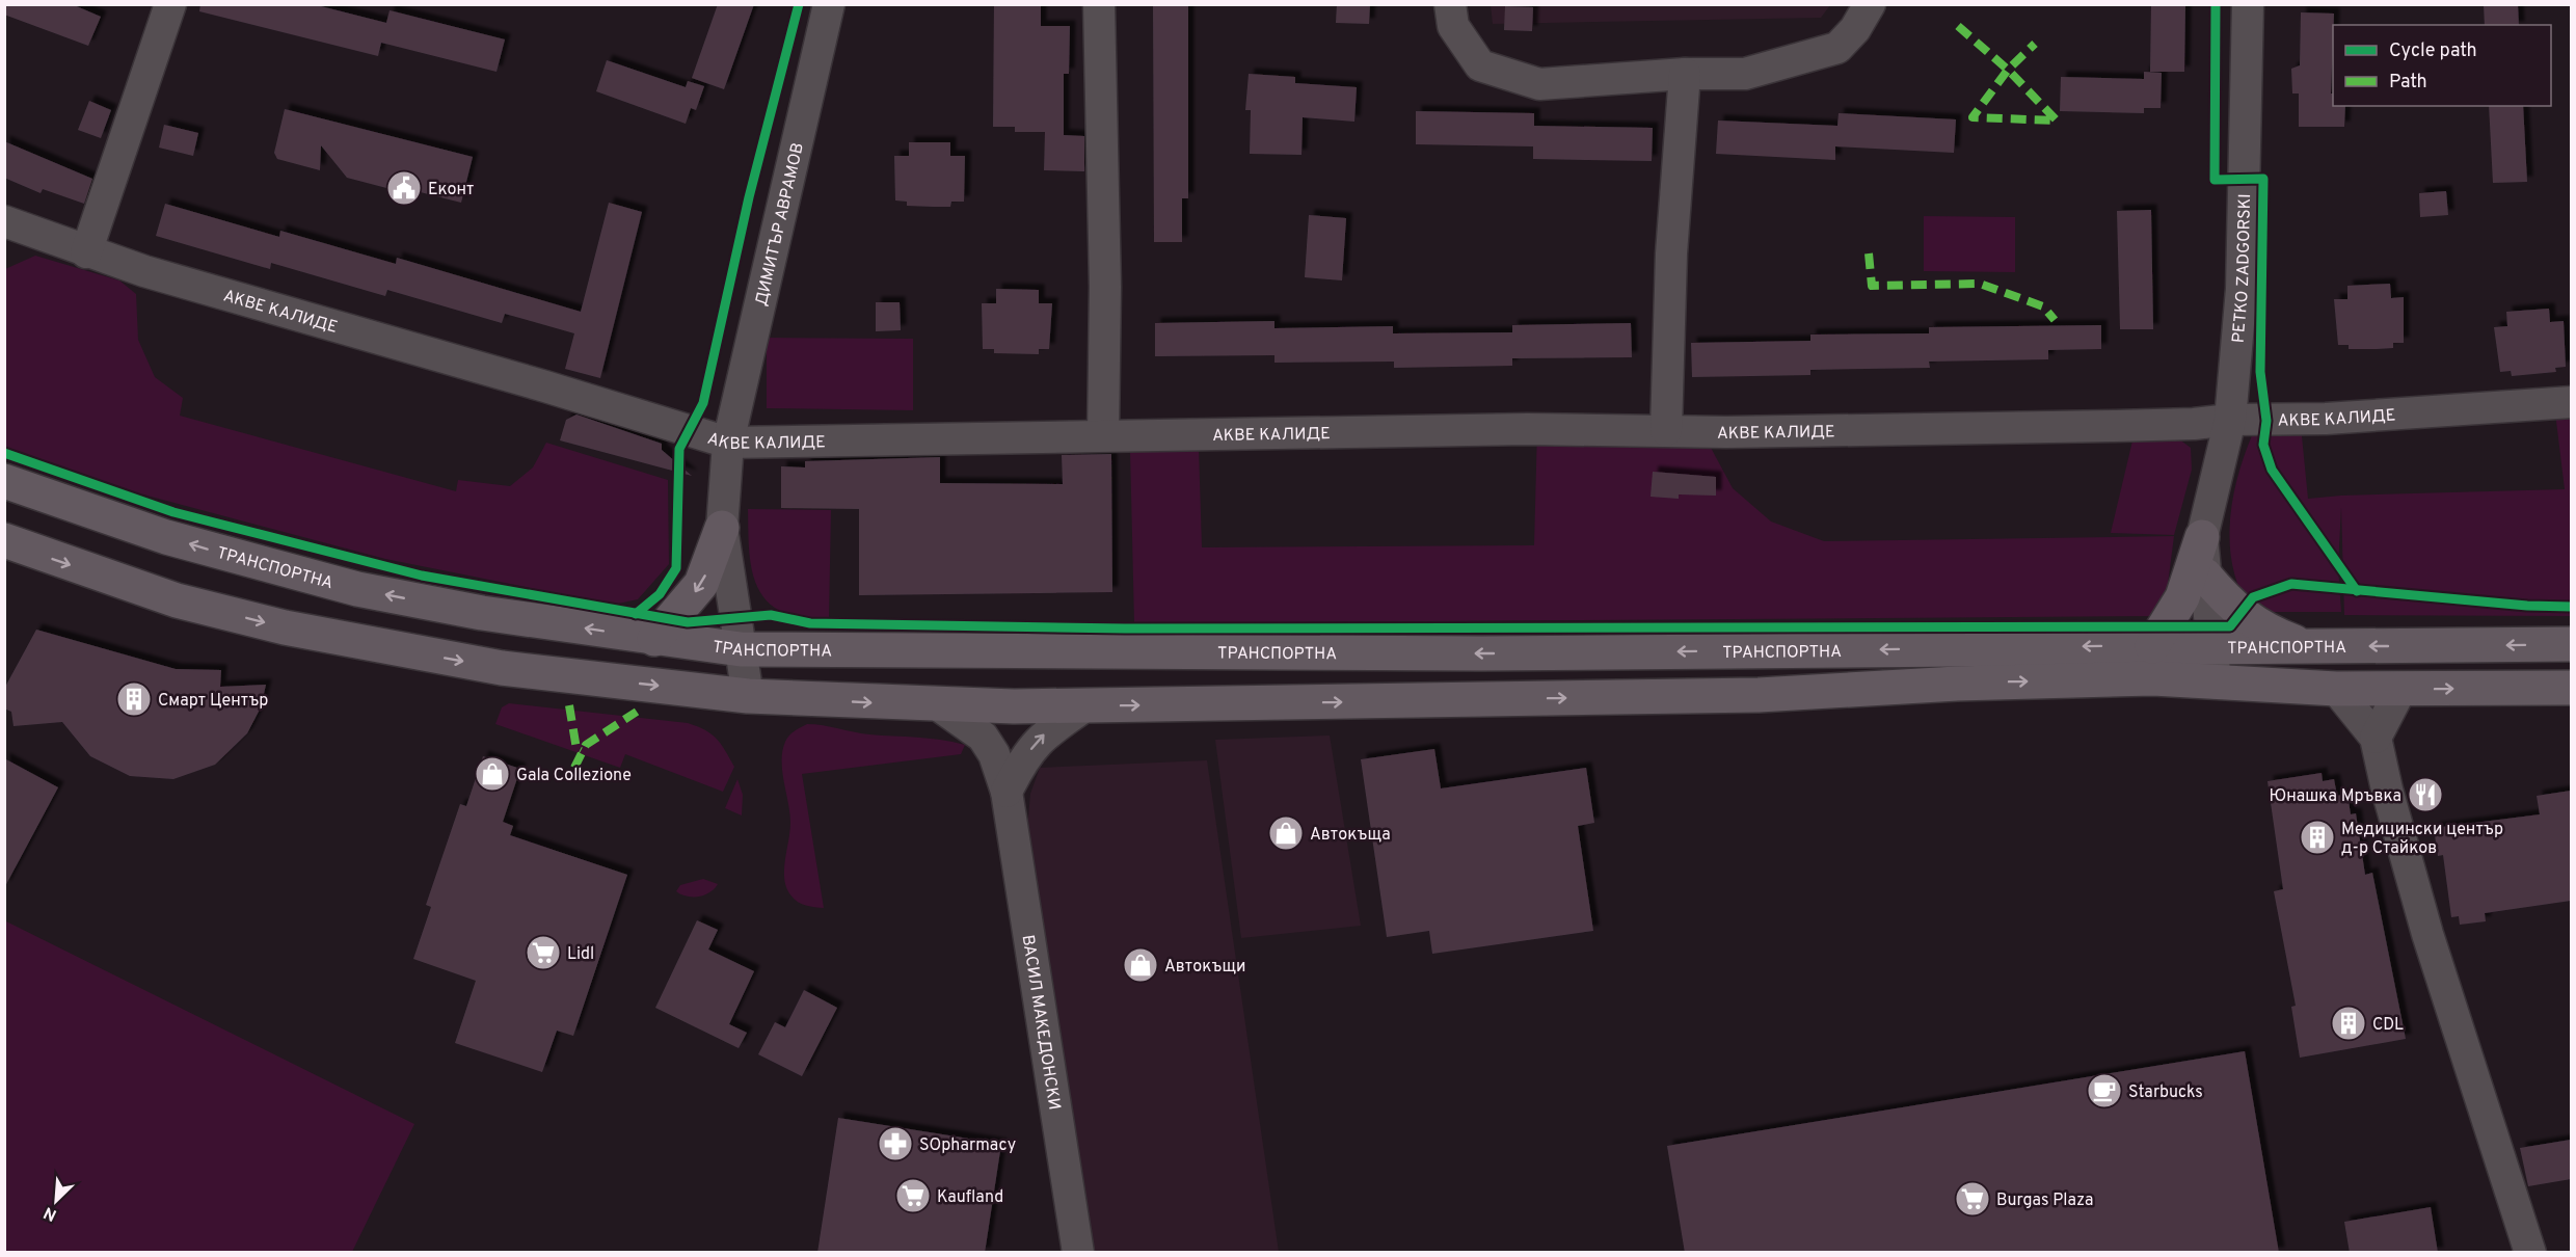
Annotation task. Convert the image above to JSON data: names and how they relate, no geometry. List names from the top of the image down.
{
  "streets": {
    "main road": ["ТРАНСПОРТНА"],
    "street": [
      "ДИМИТЪР АВРАМОВ",
      "PETKO ZADGORSKI",
      "АКВЕ КАЛИДЕ",
      "ВАСИЛ МАКЕДОНСКИ"
    ]
  },
  "crossings": [
    ["ДИМИТЪР АВРАМОВ", "АКВЕ КАЛИДЕ"],
    ["ДИМИТЪР АВРАМОВ", "ТРАНСПОРТНА"],
    ["PETKO ZADGORSKI", "АКВЕ КАЛИДЕ"],
    ["PETKO ZADGORSKI", "ТРАНСПОРТНА"],
    ["ТРАНСПОРТНА", "ВАСИЛ МАКЕДОНСКИ"]
  ],
  "places": {
    "public building": ["Еконт"],
    "building": ["Смарт Център", "Медицински център д-р Стайков", "CDL"],
    "shop": ["Gala Collezione", "Автокъща", "Автокъщи"],
    "restaurant": ["Юнашка Мръвка"],
    "supermarket": ["Lidl", "Kaufland", "Burgas Plaza"],
    "cafe": ["Starbucks"],
    "pharmacy": ["SOpharmacy"]
  },
  "legend": ["Cycle path", "Path"],
  "north": "bottom left"
}
